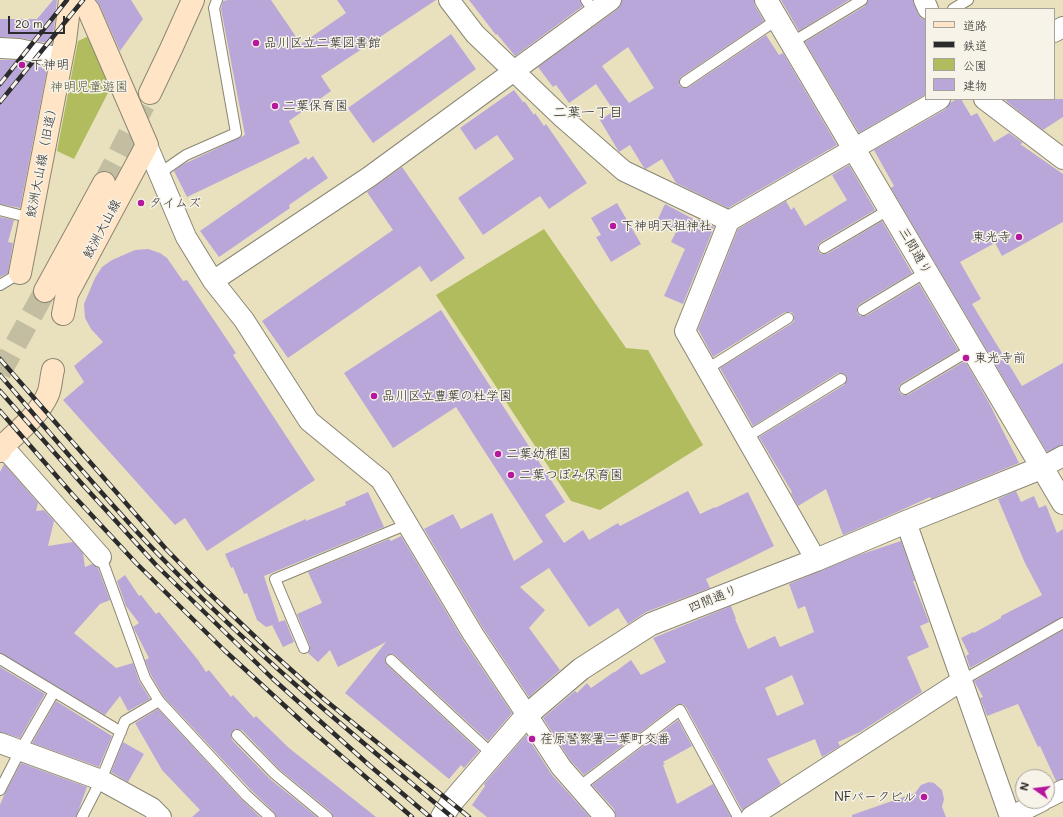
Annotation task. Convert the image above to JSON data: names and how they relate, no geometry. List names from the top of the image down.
{
  "streets": {
    "main road": ["鮫洲大山線（旧道）", "鮫洲大山線"],
    "street": ["三間通り", "四間通り"]
  },
  "crossings": [
    ["三間通り", "四間通り"]
  ],
  "districts": ["二葉一丁目"],
  "parks": ["神明児童遊園"],
  "places": [
    "品川区立二葉図書館",
    "下神明",
    "二葉保育園",
    "タイムズ",
    "下神明天祖神社",
    "東光寺",
    "東光寺前",
    "品川区立豊葉の杜学園",
    "二葉幼稚園",
    "二葉つぼみ保育園",
    "荏原警察署二葉町交番",
    "NFパークビル"
  ],
  "legend": [
    "道路",
    "鉄道",
    "公園",
    "建物"
  ],
  "scale_bar": "20 m",
  "north": "left"
}
